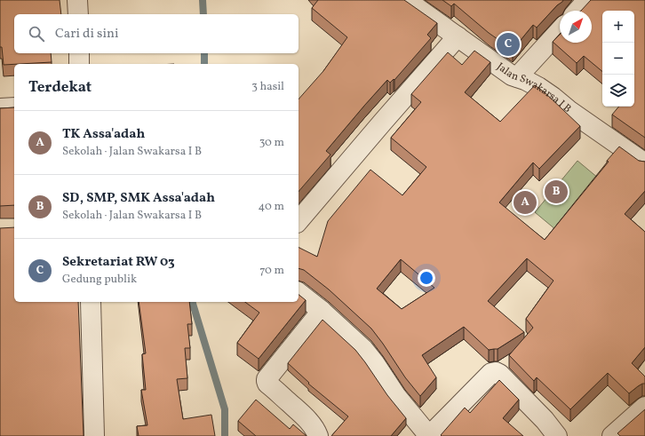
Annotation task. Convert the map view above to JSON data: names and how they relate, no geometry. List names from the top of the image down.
{
  "streets": {
    "street": ["Jalan Swakarsa I B"]
  },
  "north": "top right",
  "page": {
    "map_buttons": ["+", "−"],
    "search": "Cari di sini",
    "pins": ["C", "B", "A"],
    "heading": ["Terdekat", "3 hasil"],
    "list": [
      {
        "mark": "A",
        "name": "TK Assa'adah",
        "note": "Sekolah · Jalan Swakarsa I B",
        "value": "30 m"
      },
      {
        "mark": "B",
        "name": "SD, SMP, SMK Assa'adah",
        "note": "Sekolah · Jalan Swakarsa I B",
        "value": "40 m"
      },
      {
        "mark": "C",
        "name": "Sekretariat RW 03",
        "note": "Gedung publik",
        "value": "70 m"
      }
    ]
  }
}
